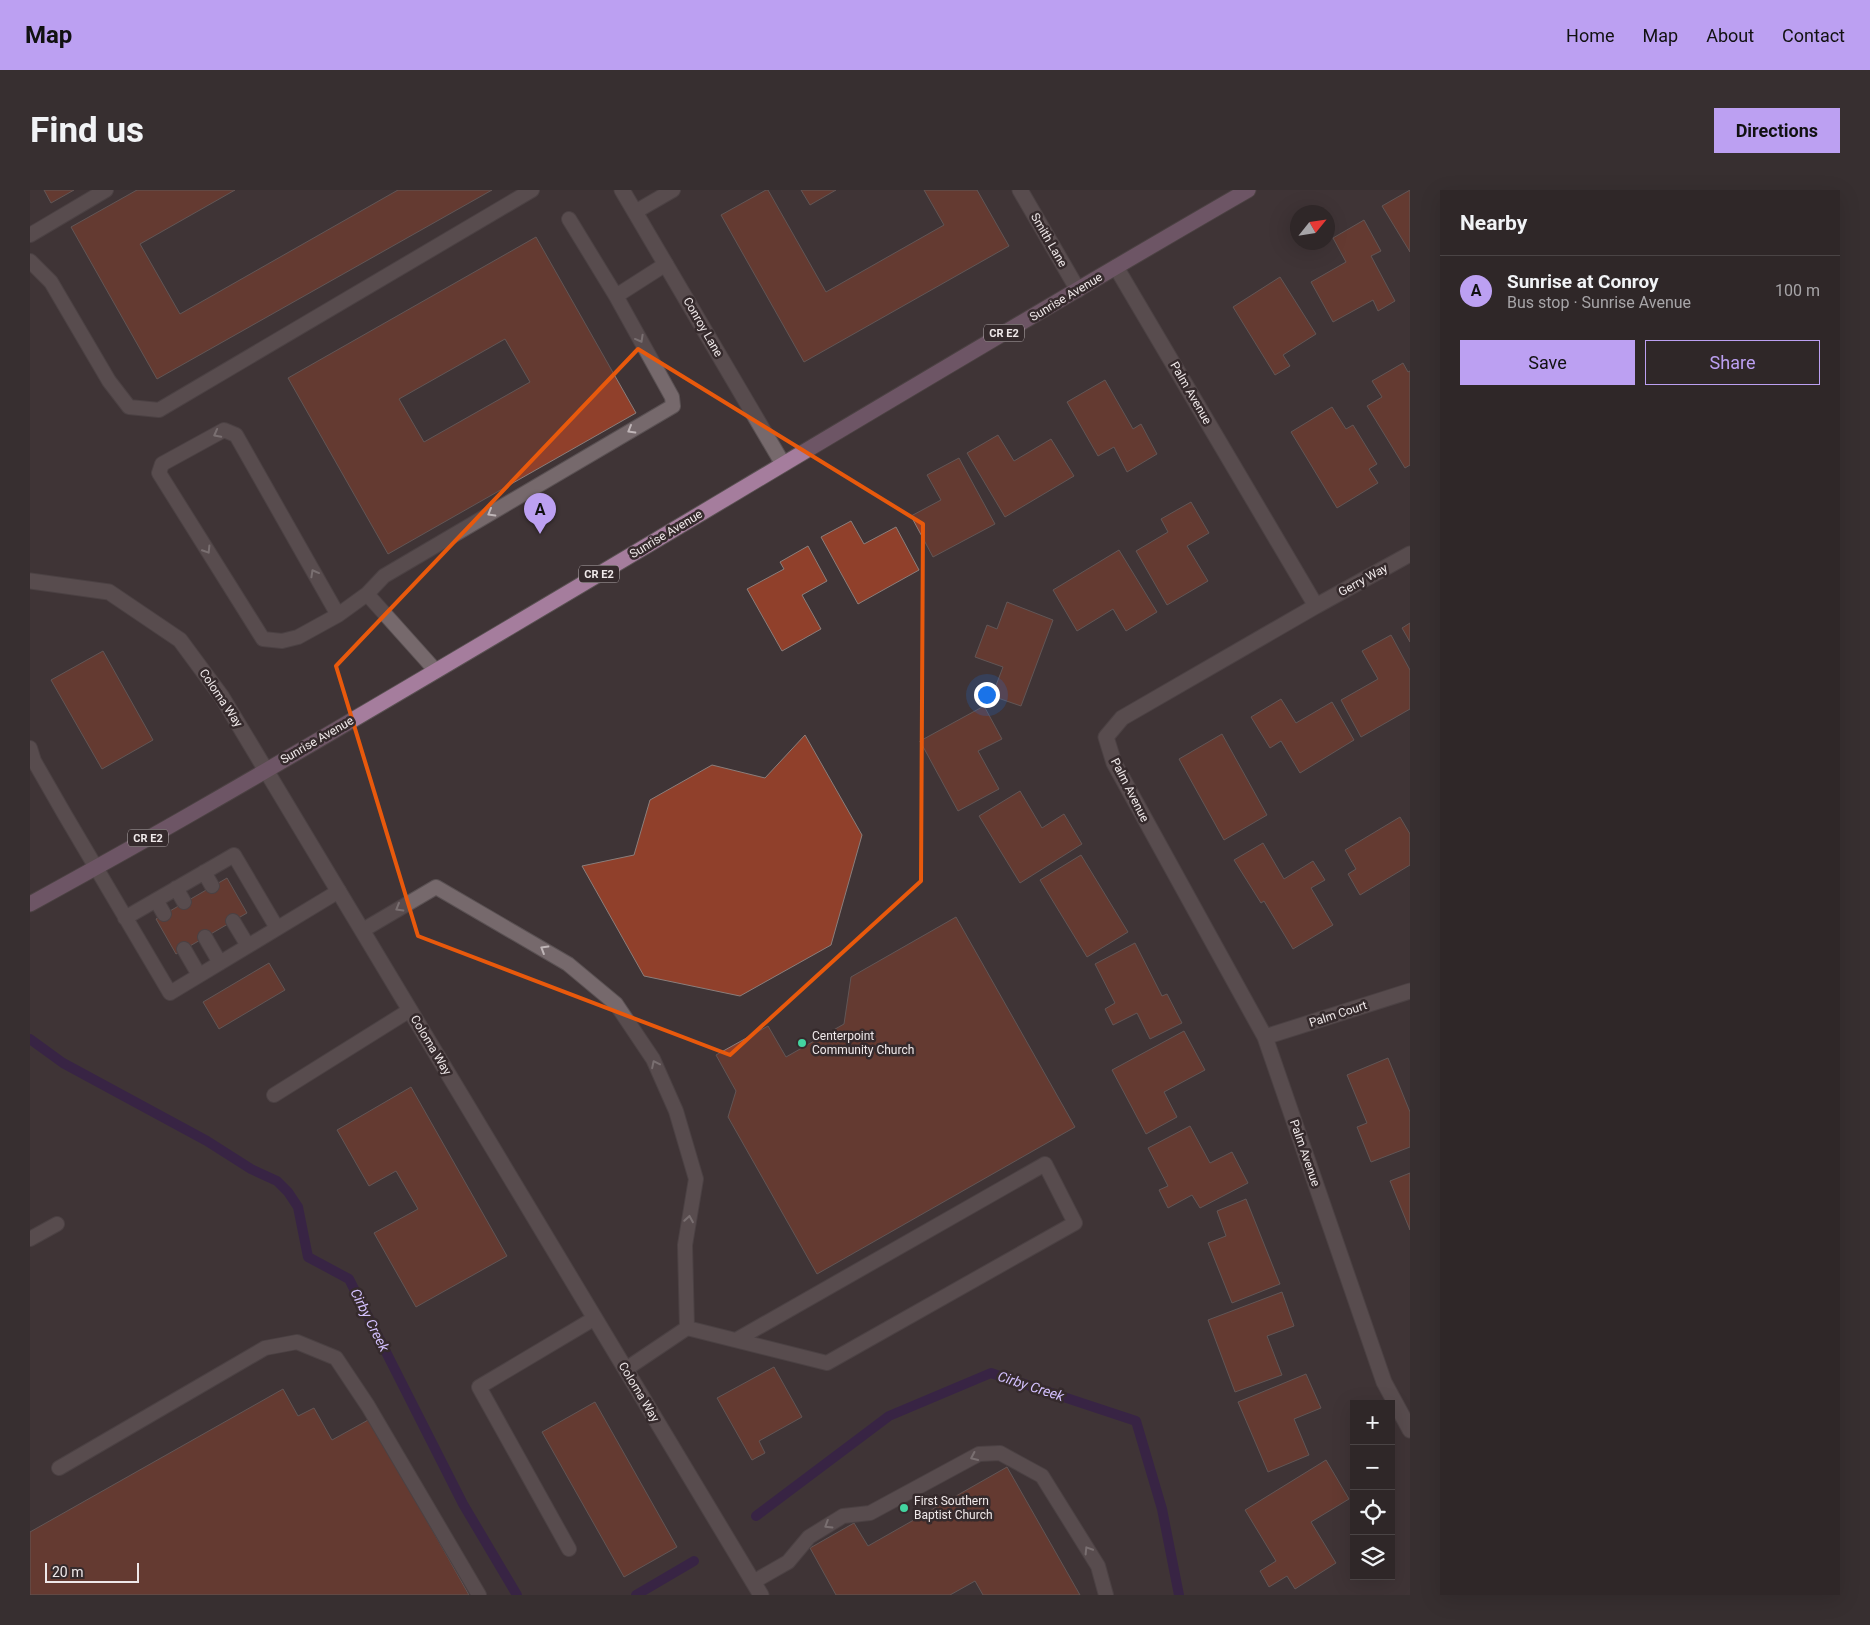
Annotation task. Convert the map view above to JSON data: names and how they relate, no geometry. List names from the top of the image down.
{
  "streets": {
    "main road": ["Sunrise Avenue", "CR E2"],
    "street": [
      "Smith Lane",
      "Conroy Lane",
      "Palm Avenue",
      "Gerry Way",
      "Coloma Way",
      "Palm Court"
    ]
  },
  "crossings": [
    ["Smith Lane", "Sunrise Avenue"],
    ["Sunrise Avenue", "Conroy Lane"],
    ["Sunrise Avenue", "Palm Avenue"],
    ["Sunrise Avenue", "Coloma Way"],
    ["Palm Avenue", "Gerry Way"],
    ["Palm Avenue", "Palm Court"]
  ],
  "water": ["Cirby Creek"],
  "places": ["Centerpoint Community Church", "First Southern Baptist Church"],
  "scale_bar": "20 m",
  "north": "top right",
  "page": {
    "header": "Map",
    "nav": [
      "Home",
      "Map",
      "About",
      "Contact"
    ],
    "buttons": [
      "Directions",
      ["Save", "Share"]
    ],
    "title": "Find us",
    "heading": "Nearby",
    "list": [
      {
        "mark": "A",
        "name": "Sunrise at Conroy",
        "note": "Bus stop · Sunrise Avenue",
        "value": "100 m"
      }
    ],
    "pins": "A",
    "map_buttons": ["+", "−"],
    "scale": "20 m"
  }
}
